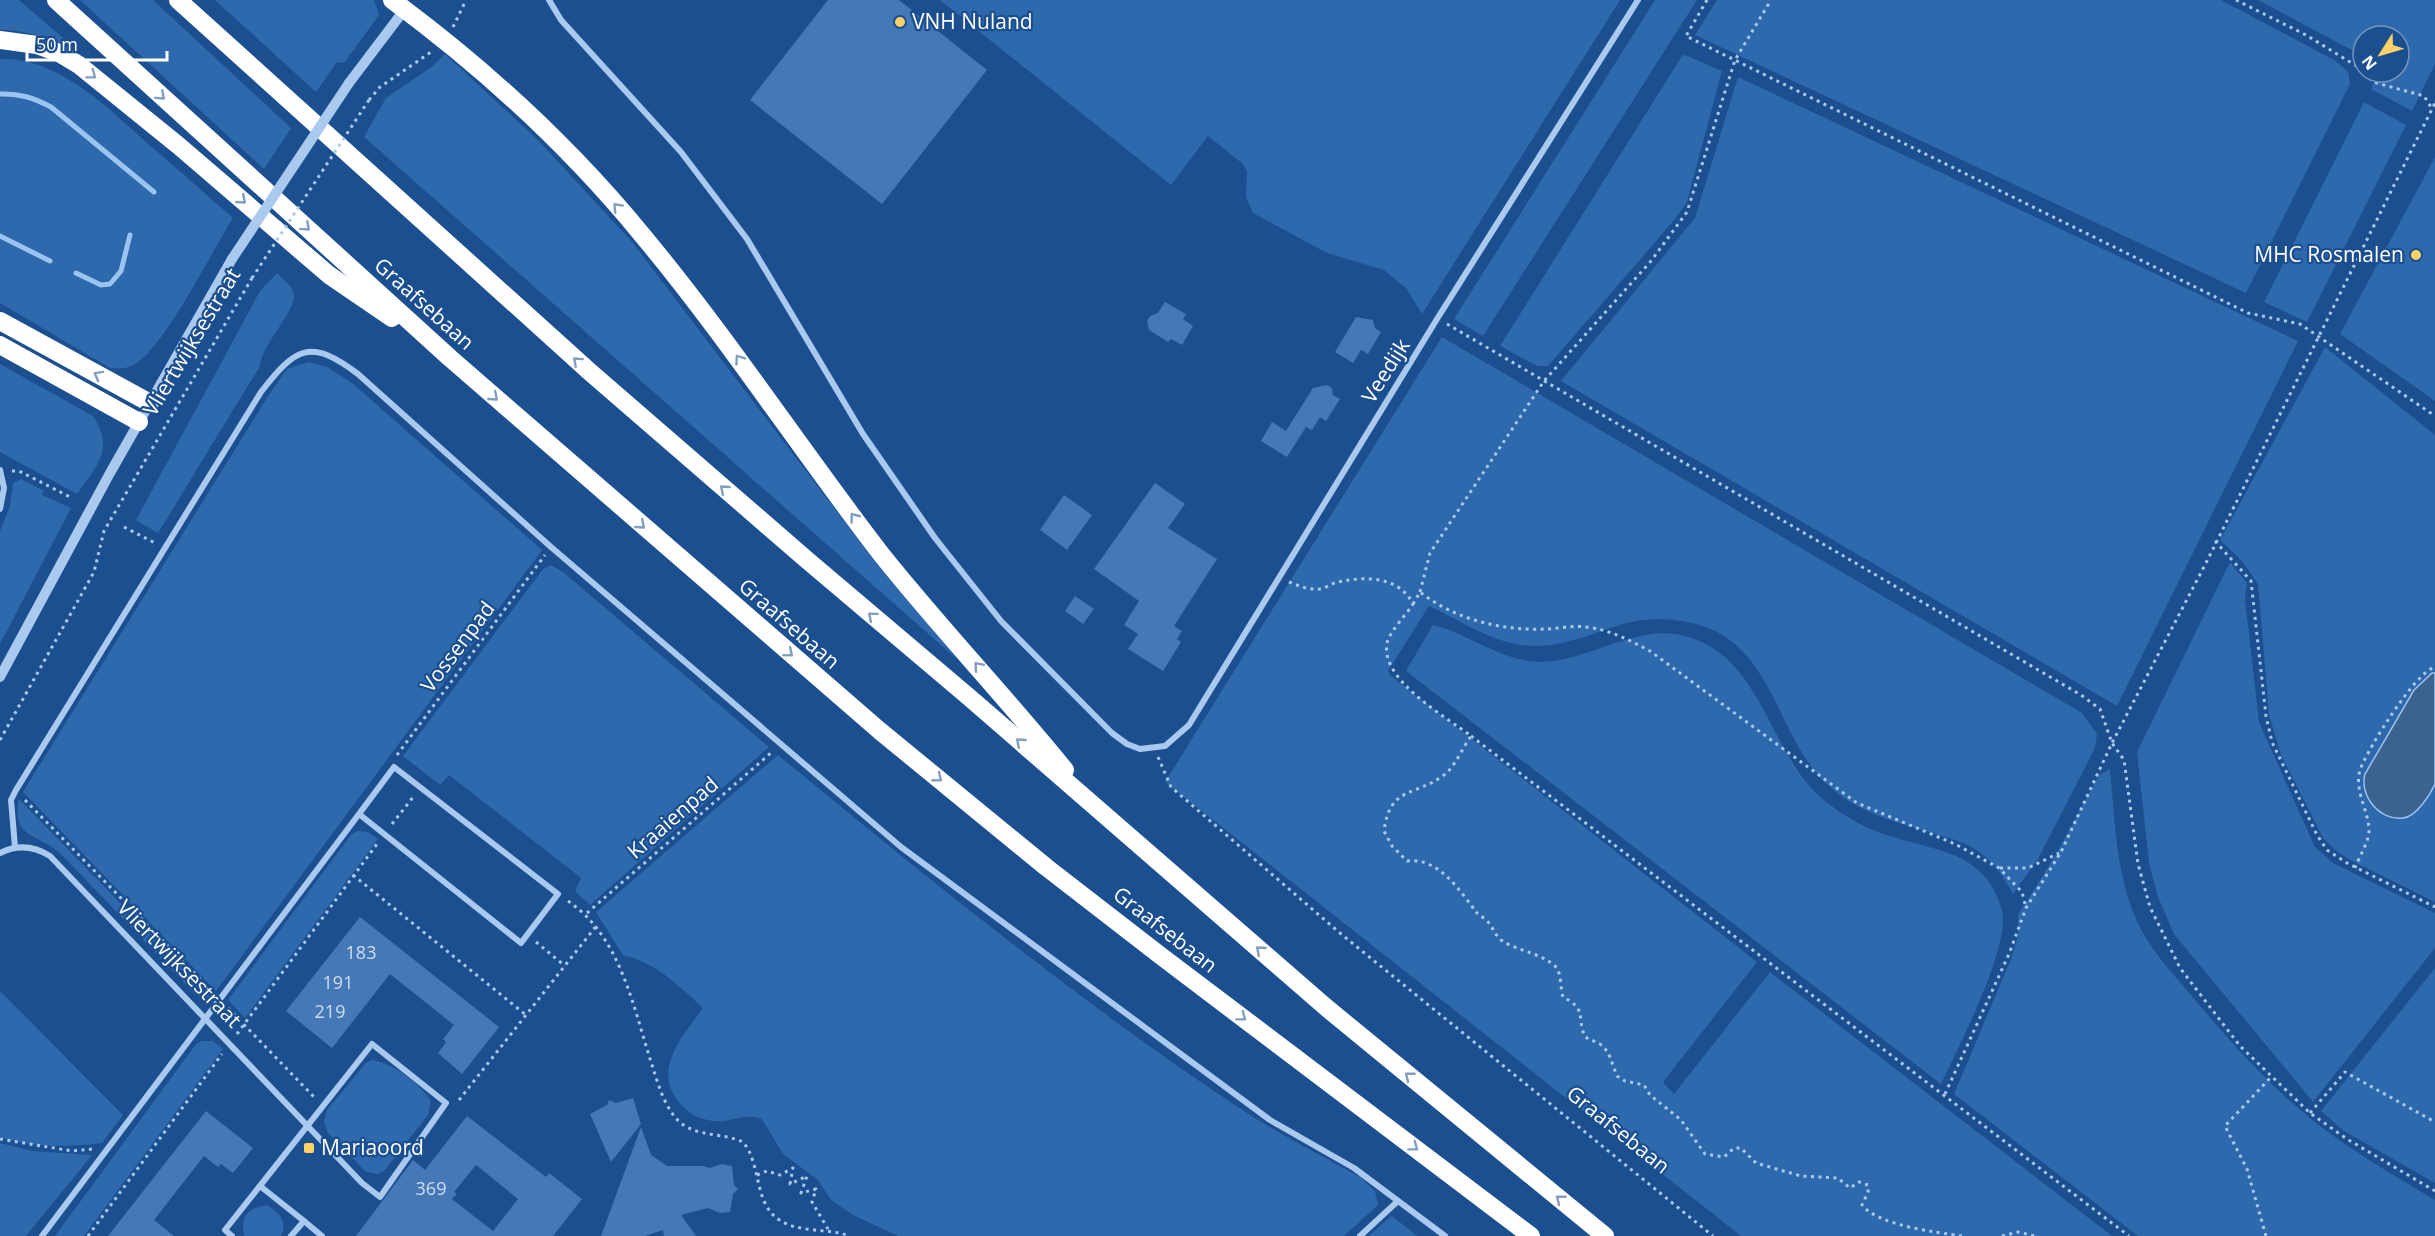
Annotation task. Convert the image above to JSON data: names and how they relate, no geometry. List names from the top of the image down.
{
  "streets": {
    "highway": ["Graafsebaan"],
    "street": ["Vliertwijksestraat", "Veedijk"],
    "path": ["Vossenpad", "Kraaienpad"]
  },
  "crossings": [
    ["Graafsebaan", "Veedijk"]
  ],
  "places": {
    "other": ["VNH Nuland", "MHC Rosmalen"],
    "transit": ["Mariaoord"]
  },
  "house_numbers": [
    "183",
    "191",
    "219",
    "369"
  ],
  "scale_bar": "50 m",
  "north": "bottom left"
}
